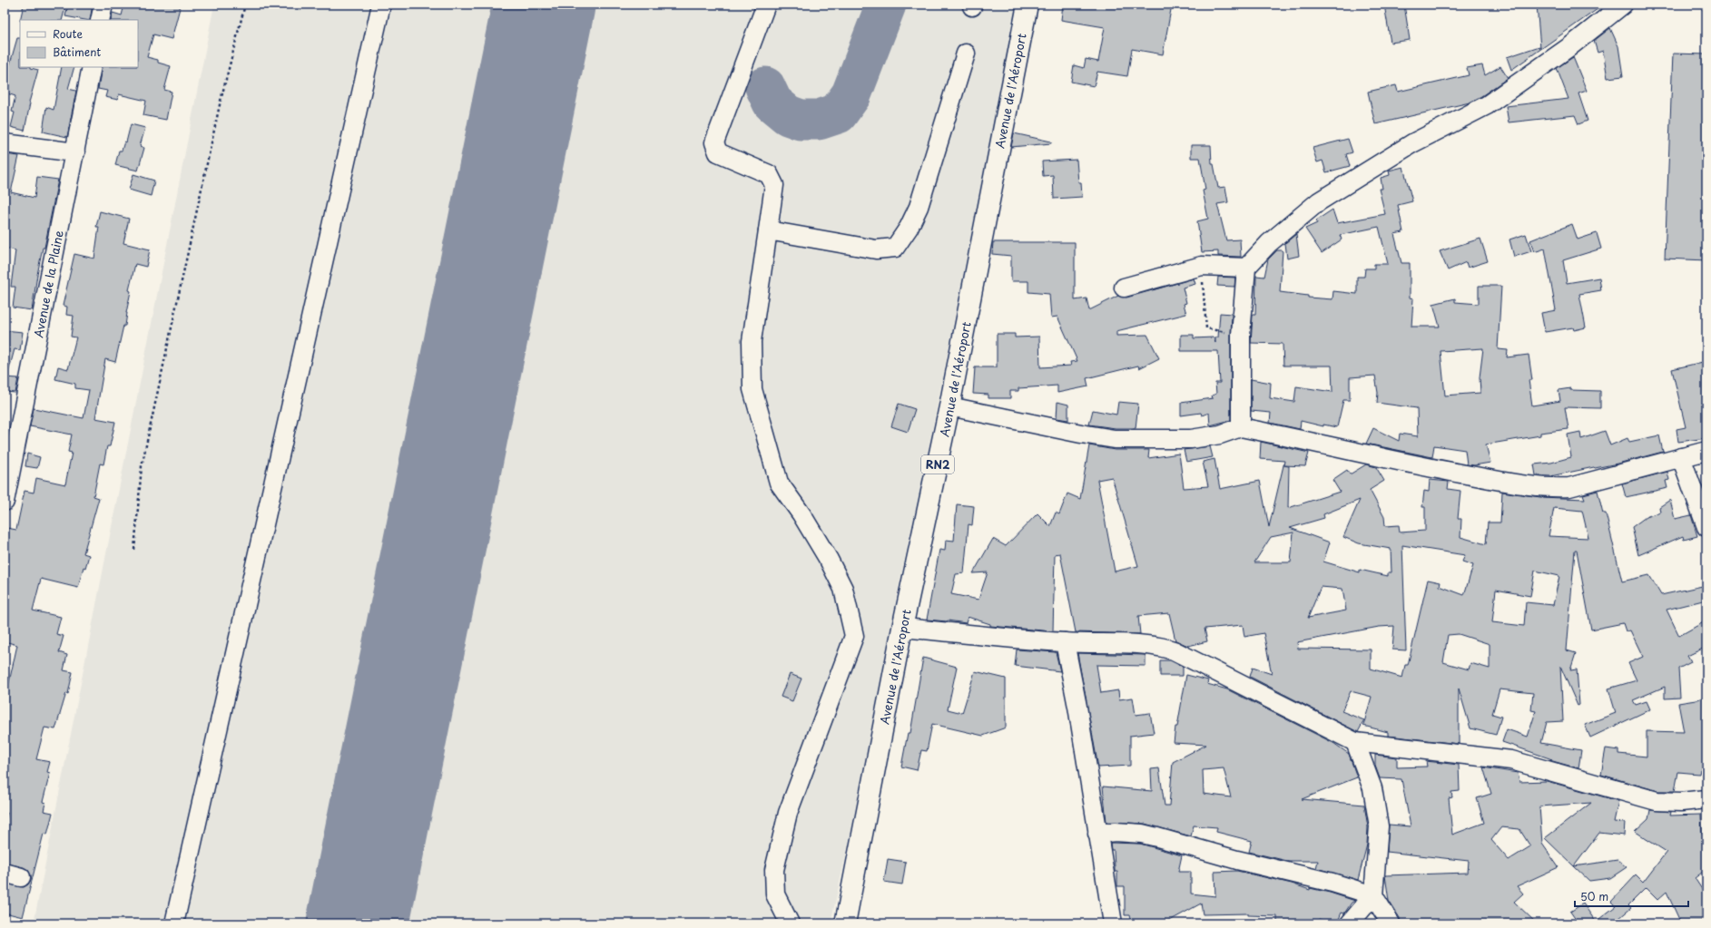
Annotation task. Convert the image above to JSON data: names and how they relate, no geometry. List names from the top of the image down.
{
  "streets": {
    "highway": ["Avenue de l'Aéroport", "RN2"],
    "street": ["Avenue de la Plaine"]
  },
  "legend": ["Route", "Bâtiment"],
  "scale_bar": "50 m"
}
